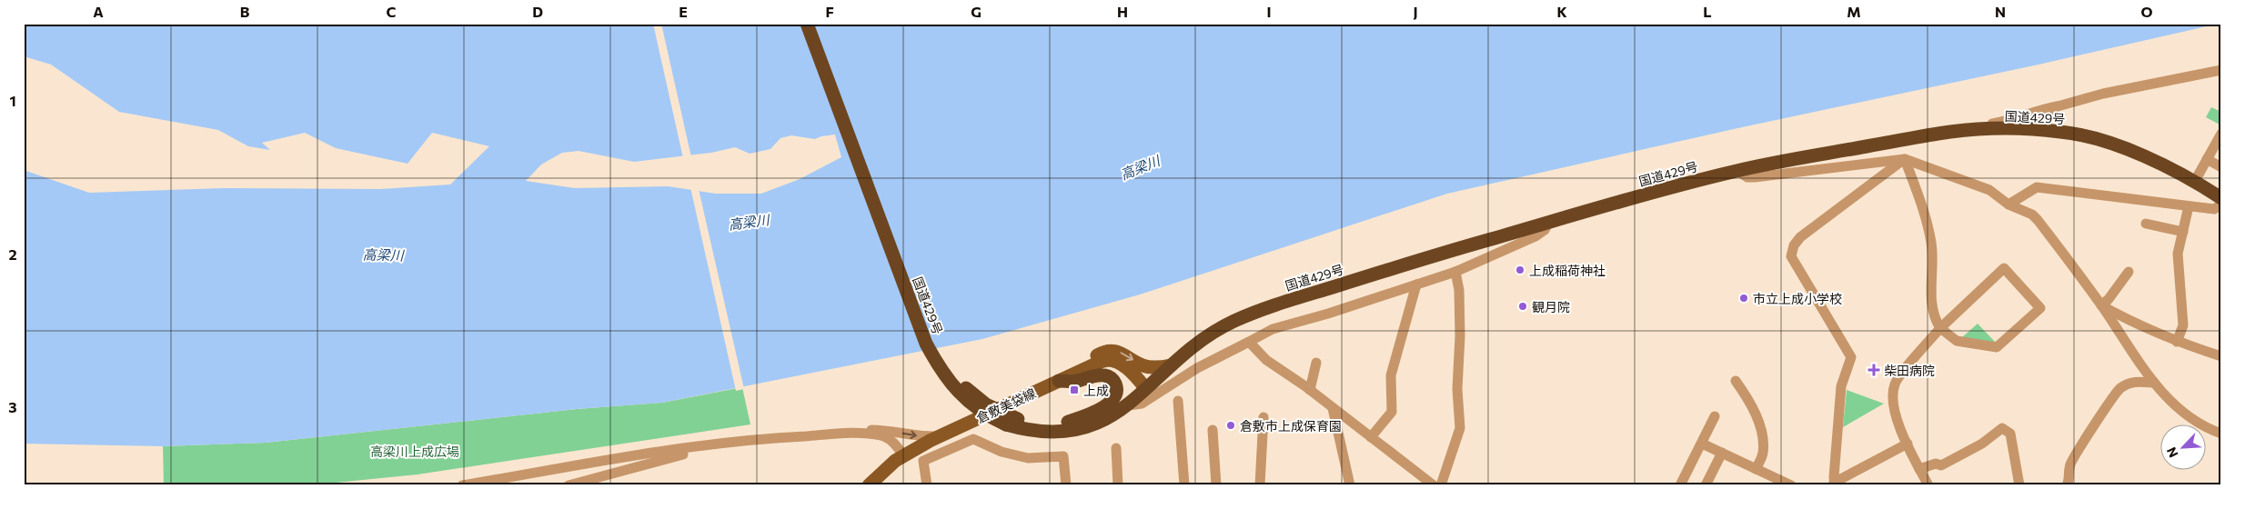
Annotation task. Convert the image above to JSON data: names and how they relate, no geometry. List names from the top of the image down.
{
  "streets": {
    "highway": ["国道429号"],
    "main road": ["倉敷美袋線"]
  },
  "crossings": [
    ["国道429号", "倉敷美袋線"]
  ],
  "water": ["高梁川"],
  "parks": ["高梁川上成広場"],
  "places": {
    "other": [
      "上成稲荷神社",
      "市立上成小学校",
      "観月院",
      "倉敷市上成保育園"
    ],
    "health": ["柴田病院"],
    "transit": ["上成"]
  },
  "north": "bottom left",
  "grid": {
    "columns": [
      "A",
      "B",
      "C",
      "D",
      "E",
      "F",
      "G",
      "H",
      "I",
      "J",
      "K",
      "L",
      "M",
      "N",
      "O"
    ],
    "rows": ["1", "2", "3"]
  }
}
